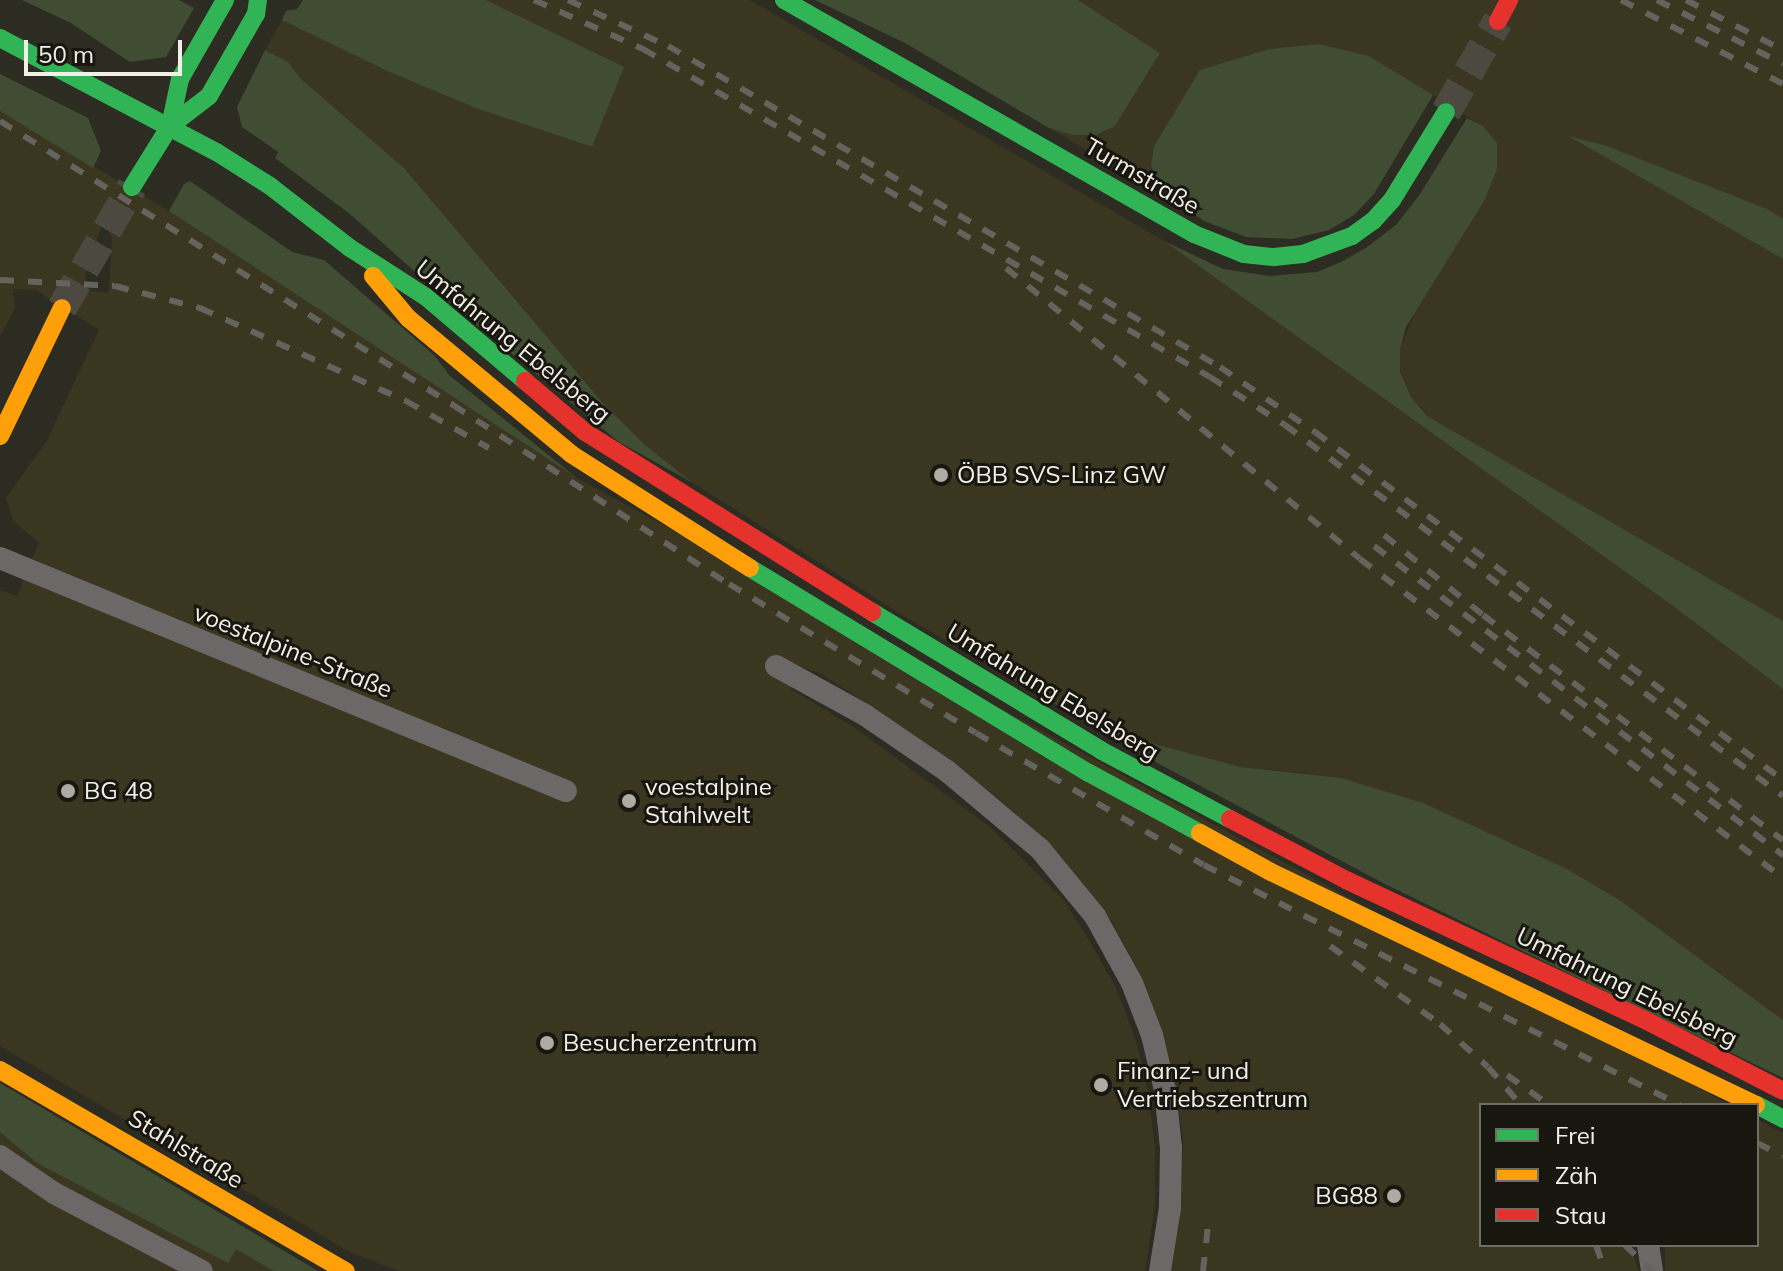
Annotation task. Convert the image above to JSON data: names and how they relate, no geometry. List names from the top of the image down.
{
  "streets": {
    "main road": ["Turmstraße", "Umfahrung Ebelsberg", "Stahlstraße"],
    "street": ["voestalpine-Straße"]
  },
  "places": [
    "ÖBB SVS-Linz GW",
    "BG 48",
    "voestalpine Stahlwelt",
    "Besucherzentrum",
    "Finanz- und Vertriebszentrum",
    "BG88"
  ],
  "legend": ["Frei", "Zäh", "Stau"],
  "scale_bar": "50 m"
}
